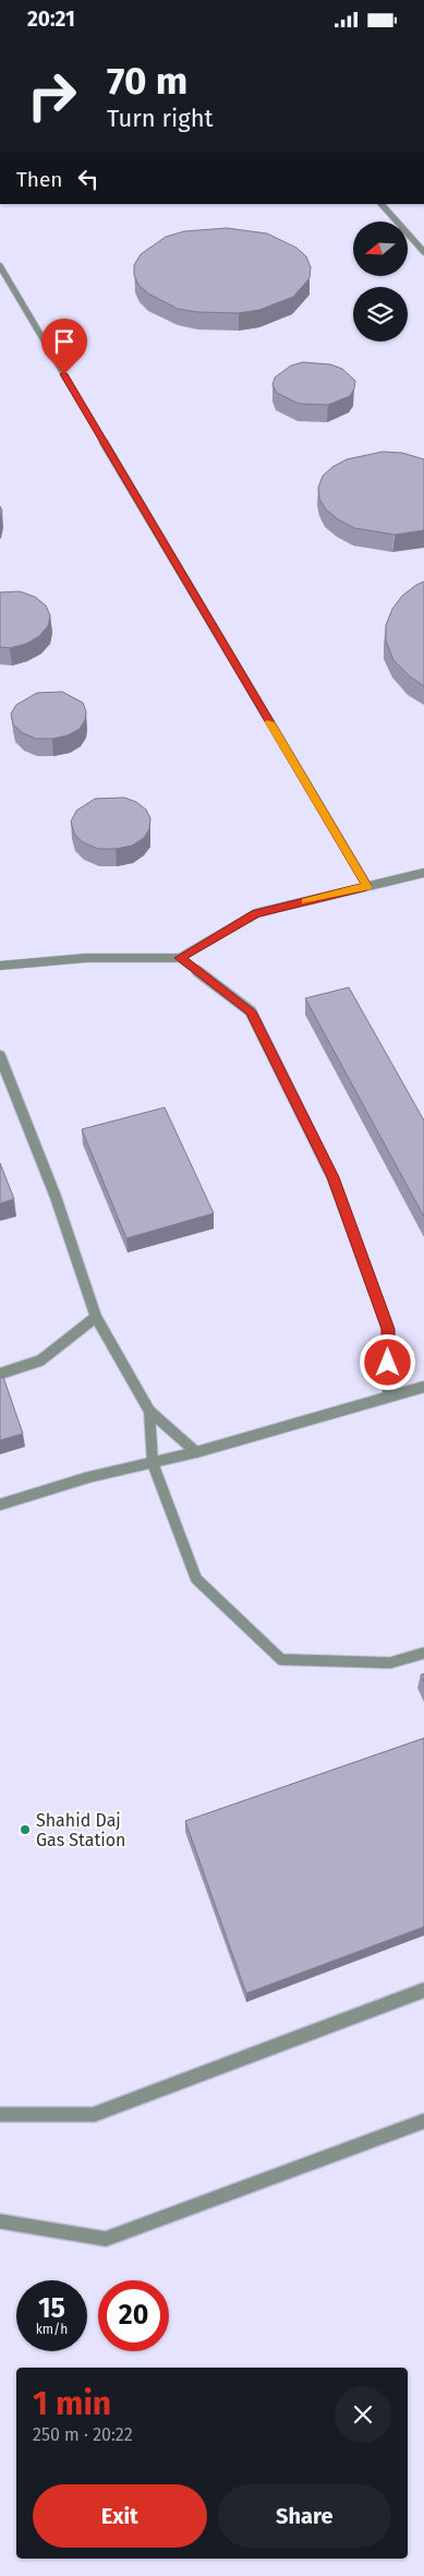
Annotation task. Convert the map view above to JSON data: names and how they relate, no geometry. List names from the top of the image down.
{
  "places": ["Shahid Daj Gas Station"],
  "north": "left",
  "page": {
    "status": "20:21",
    "turn": ["70 m", "Turn right"],
    "then": "Then",
    "speed": "15 km/h",
    "limit": "20",
    "heading": ["1 min", "250 m · 20:22"],
    "buttons": ["Exit", "Share"]
  }
}
